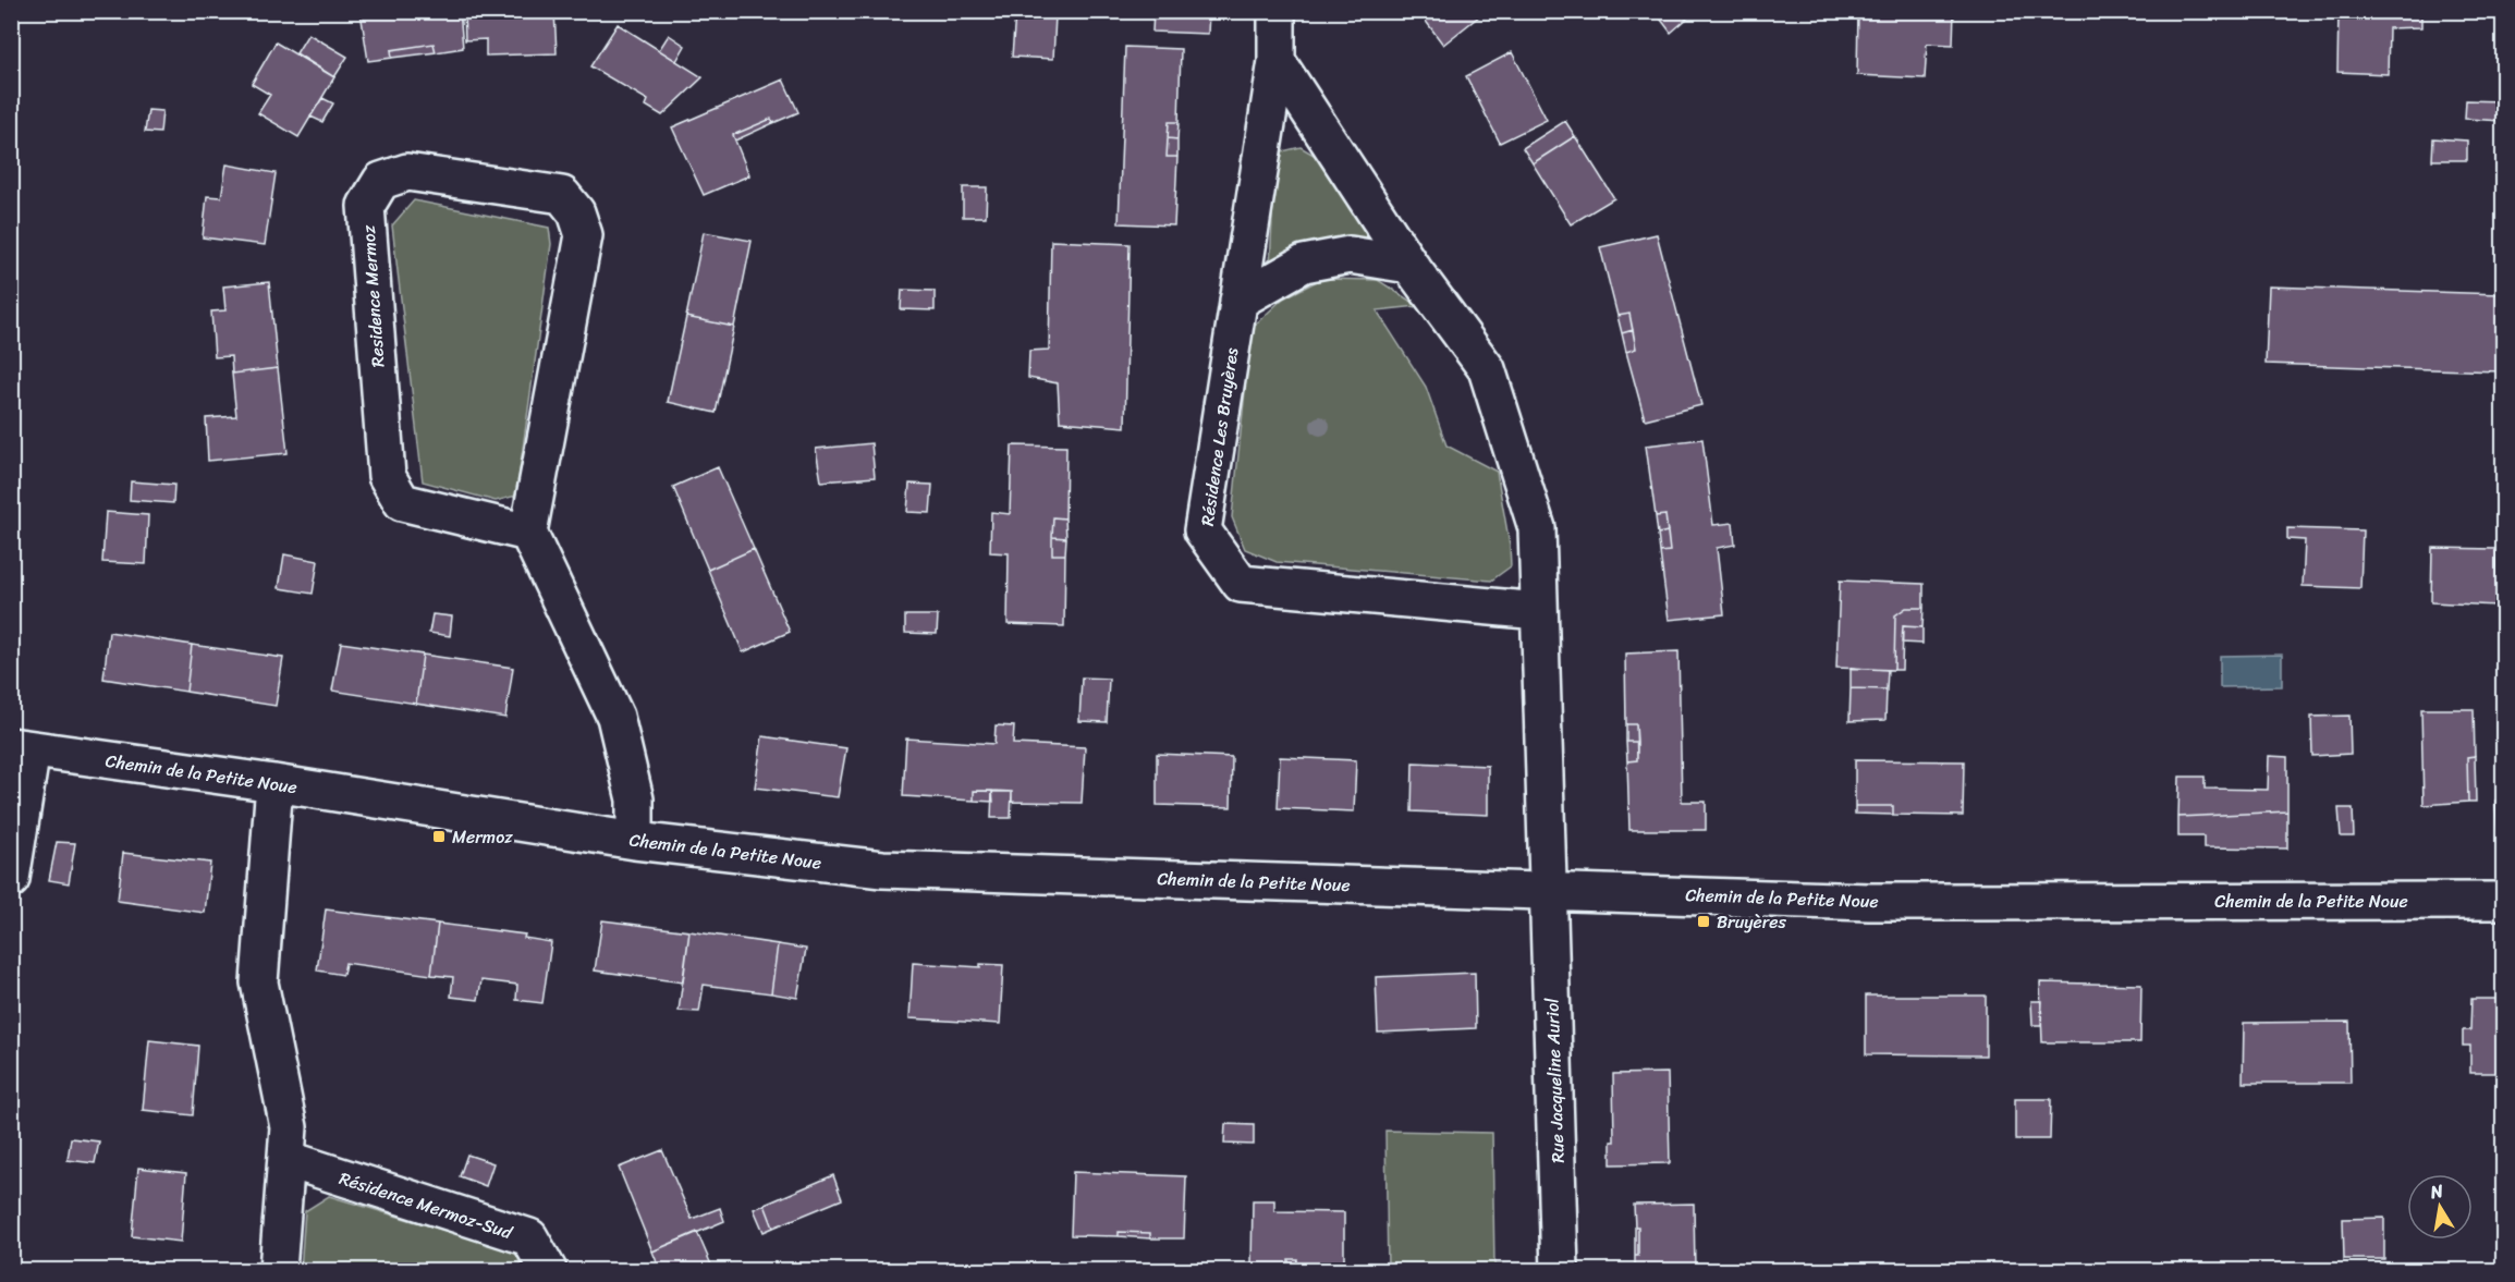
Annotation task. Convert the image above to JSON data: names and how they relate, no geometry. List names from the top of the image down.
{
  "streets": {
    "street": [
      "Residence Mermoz",
      "Résidence Les Bruyères",
      "Chemin de la Petite Noue",
      "Rue Jacqueline Auriol",
      "Résidence Mermoz-Sud"
    ]
  },
  "crossings": [
    ["Chemin de la Petite Noue", "Rue Jacqueline Auriol"]
  ],
  "places": {
    "transit": ["Mermoz", "Bruyères"]
  },
  "north": "top"
}
